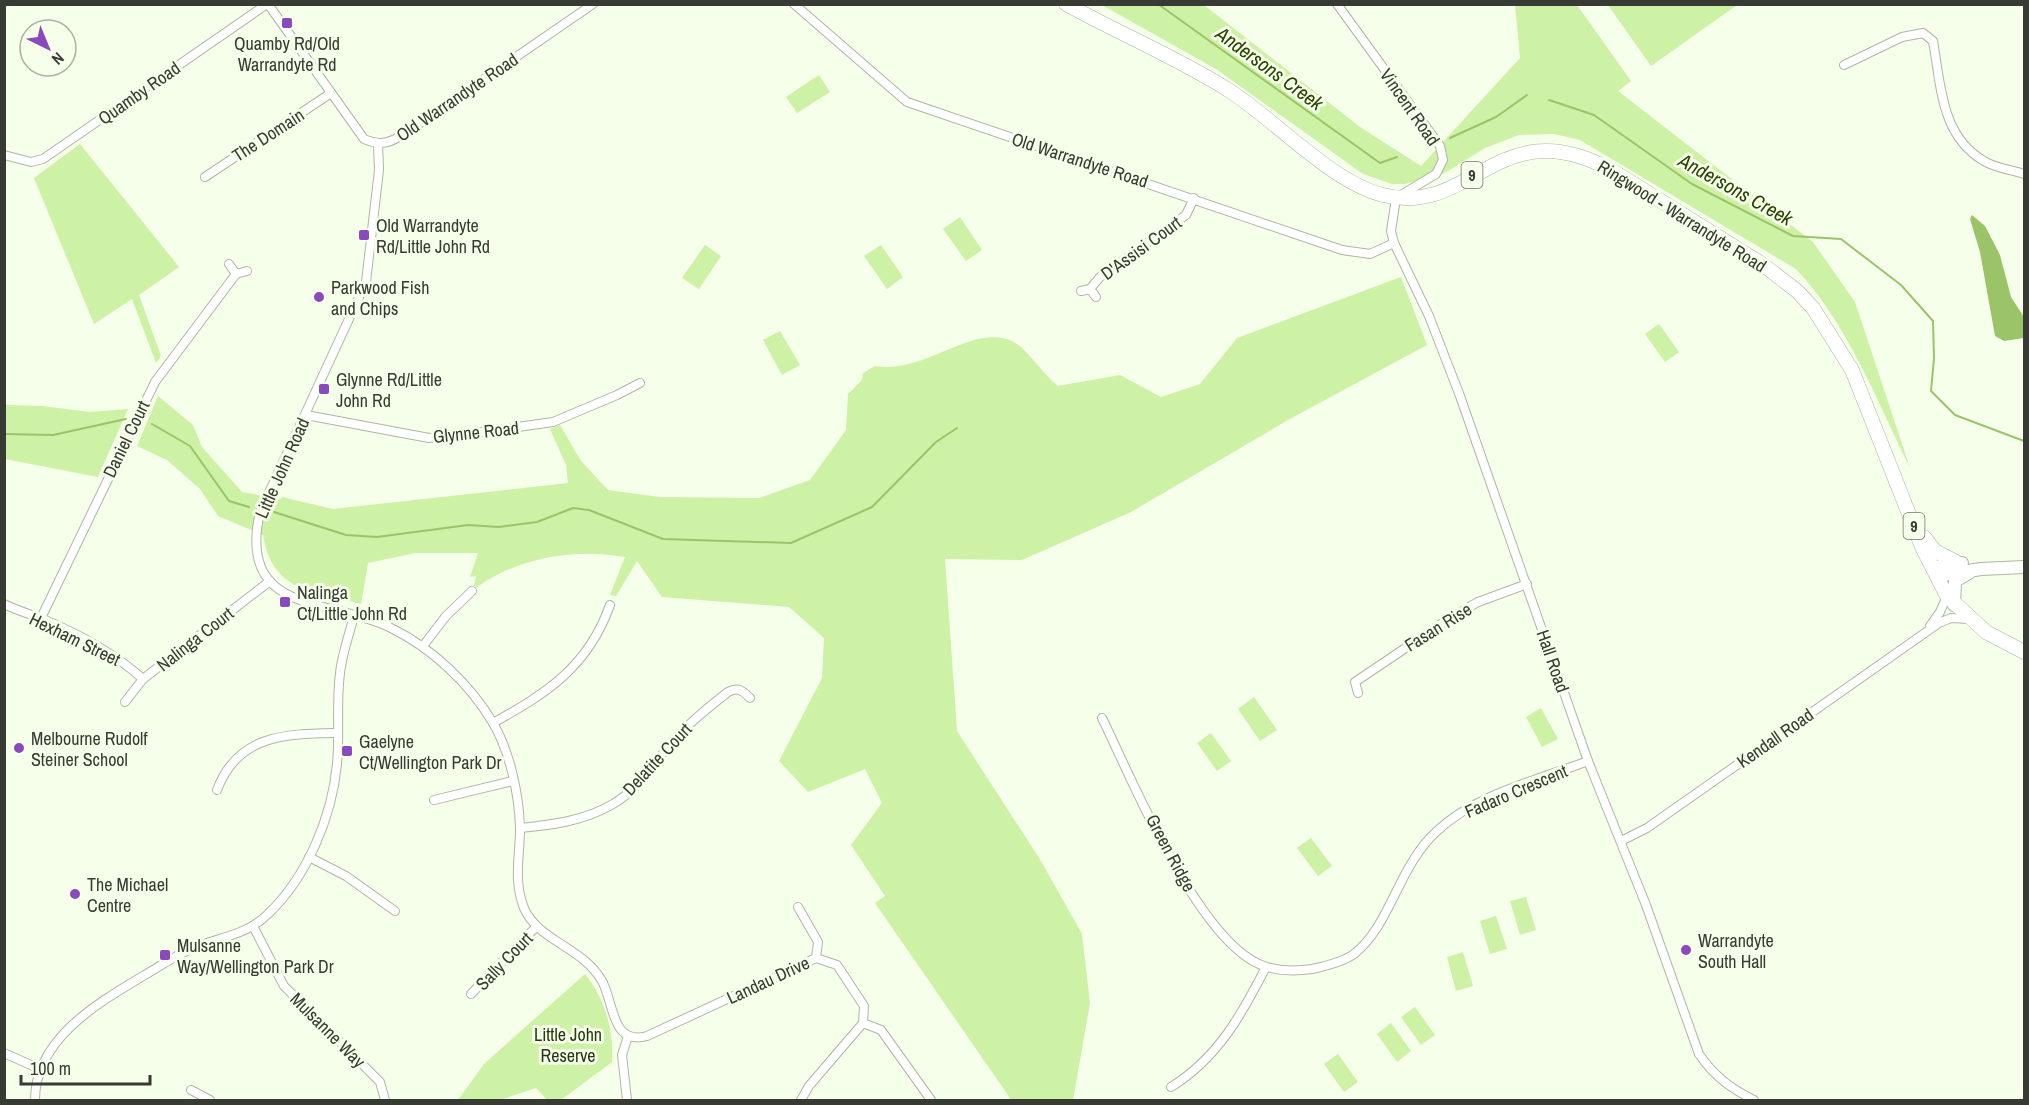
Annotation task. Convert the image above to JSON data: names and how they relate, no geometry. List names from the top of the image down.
{
  "streets": {
    "main road": ["9", "Ringwood - Warrandyte Road"],
    "street": [
      "Quamby Road",
      "Old Warrandyte Road",
      "Vincent Road",
      "The Domain",
      "D'Assisi Court",
      "Glynne Road",
      "Daniel Court",
      "Little John Road",
      "Fasan Rise",
      "Hexham Street",
      "Nalinga Court",
      "Hall Road",
      "Kendall Road",
      "Delatite Court",
      "Fadaro Crescent",
      "Green Ridge",
      "Sally Court",
      "Landau Drive",
      "Mulsanne Way"
    ]
  },
  "crossings": [
    ["Quamby Road", "Old Warrandyte Road"],
    ["Old Warrandyte Road", "The Domain"],
    ["Old Warrandyte Road", "D'Assisi Court"],
    ["Old Warrandyte Road", "Little John Road"],
    ["Old Warrandyte Road", "Hall Road"],
    ["Vincent Road", "Ringwood - Warrandyte Road"],
    ["Vincent Road", "Hall Road"],
    ["Ringwood - Warrandyte Road", "Hall Road"],
    ["Ringwood - Warrandyte Road", "Kendall Road"],
    ["Glynne Road", "Little John Road"],
    ["Daniel Court", "Hexham Street"],
    ["Little John Road", "Nalinga Court"],
    ["Fasan Rise", "Hall Road"],
    ["Hexham Street", "Nalinga Court"],
    ["Hall Road", "Kendall Road"],
    ["Hall Road", "Fadaro Crescent"],
    ["Fadaro Crescent", "Green Ridge"]
  ],
  "water": ["Andersons Creek"],
  "parks": ["Little John Reserve"],
  "places": {
    "transit": [
      "Quamby Rd/Old Warrandyte Rd",
      "Old Warrandyte Rd/Little John Rd",
      "Glynne Rd/Little John Rd",
      "Nalinga Ct/Little John Rd",
      "Gaelyne Ct/Wellington Park Dr",
      "Mulsanne Way/Wellington Park Dr"
    ],
    "other": [
      "Parkwood Fish and Chips",
      "Melbourne Rudolf Steiner School",
      "The Michael Centre",
      "Warrandyte South Hall"
    ]
  },
  "scale_bar": "100 m",
  "north": "bottom right"
}
